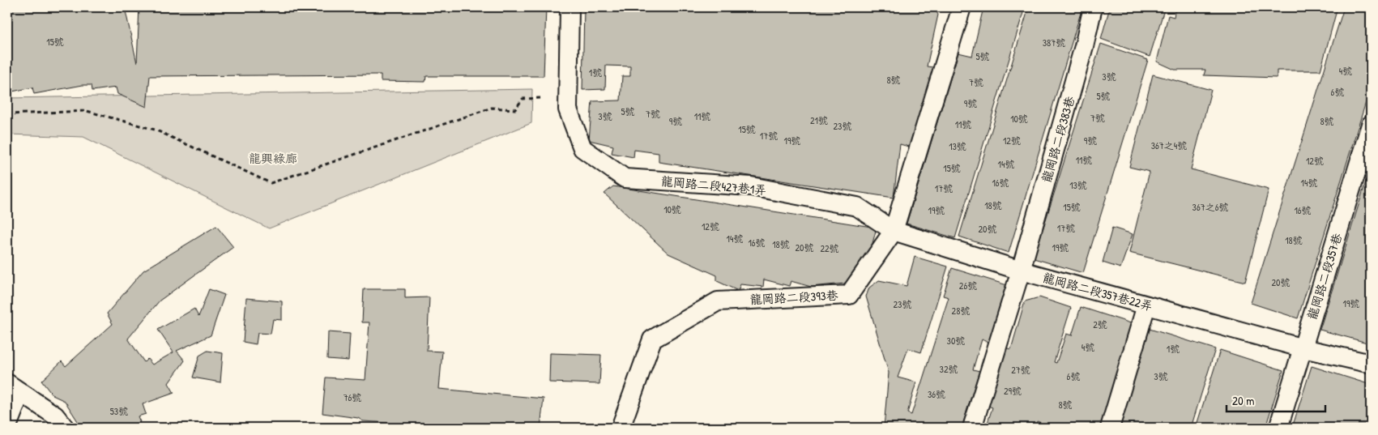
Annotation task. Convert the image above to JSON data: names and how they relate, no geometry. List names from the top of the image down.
{
  "streets": {
    "lane": [
      "龍岡路二段383巷",
      "龍岡路二段427巷1弄",
      "龍岡路二段357巷",
      "龍岡路二段357巷22弄",
      "龍岡路二段393巷"
    ]
  },
  "crossings": [
    ["龍岡路二段383巷", "龍岡路二段357巷22弄"],
    ["龍岡路二段427巷1弄", "龍岡路二段357巷22弄"],
    ["龍岡路二段427巷1弄", "龍岡路二段393巷"],
    ["龍岡路二段357巷", "龍岡路二段357巷22弄"],
    ["龍岡路二段357巷22弄", "龍岡路二段393巷"]
  ],
  "parks": ["龍興綠廊"],
  "house_numbers": [
    "15號",
    "387號",
    "5號",
    "4號",
    "1號",
    "3號",
    "8號",
    "7號",
    "6號",
    "5號",
    "9號",
    "5號",
    "7號",
    "3號",
    "11號",
    "7號",
    "10號",
    "21號",
    "9號",
    "8號",
    "11號",
    "23號",
    "15號",
    "17號",
    "19號",
    "12號",
    "9號",
    "367之4號",
    "13號",
    "11號",
    "12號",
    "14號",
    "15號",
    "16號",
    "14號",
    "13號",
    "17號",
    "18號",
    "15號",
    "367之6號",
    "10號",
    "19號",
    "16號",
    "12號",
    "17號",
    "20號",
    "14號",
    "18號",
    "16號",
    "18號",
    "20號",
    "19號",
    "22號",
    "20號",
    "26號",
    "19號",
    "23號",
    "28號",
    "2號",
    "30號",
    "4號",
    "1號",
    "32號",
    "27號",
    "6號",
    "3號",
    "29號",
    "36號",
    "76號",
    "8號",
    "53號"
  ],
  "scale_bar": "20 m"
}
